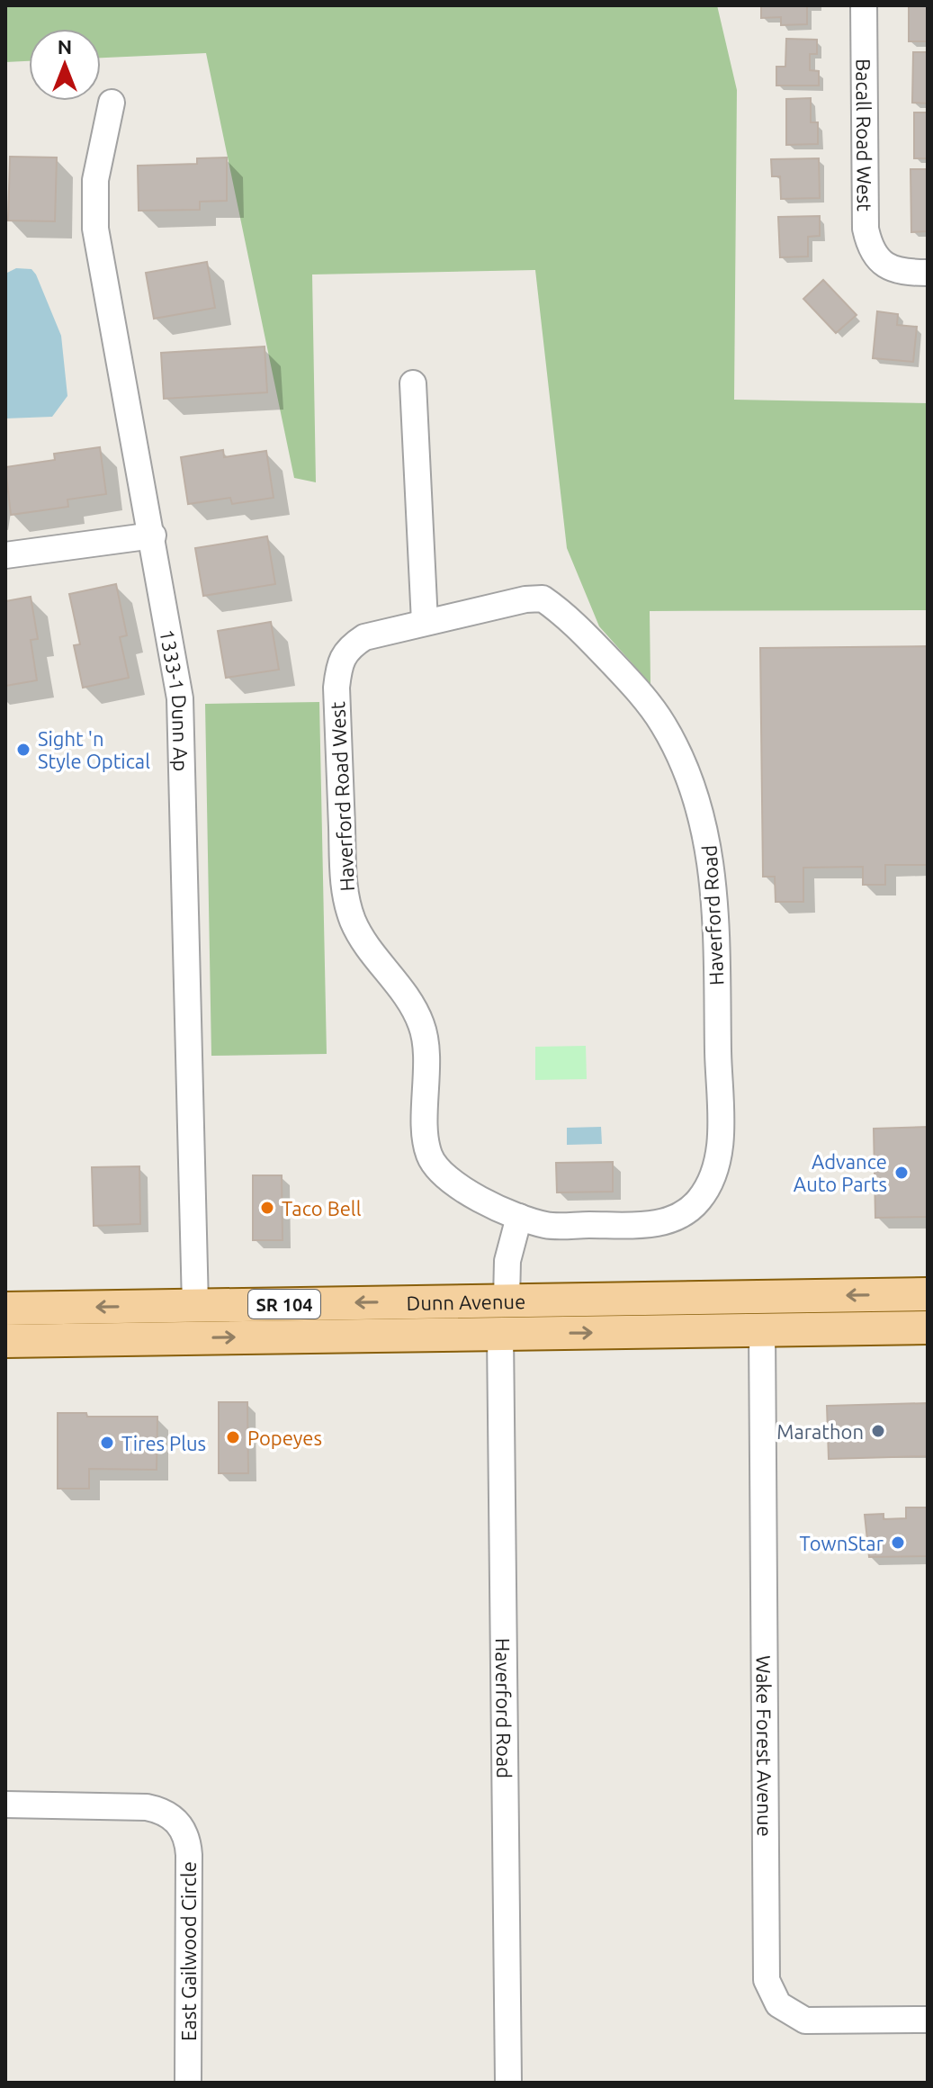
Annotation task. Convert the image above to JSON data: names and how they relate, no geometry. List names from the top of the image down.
{
  "streets": {
    "main road": ["Dunn Avenue", "SR 104"],
    "street": [
      "Bacall Road West",
      "1333-1 Dunn Ap",
      "Haverford Road West",
      "Haverford Road",
      "Wake Forest Avenue",
      "East Gailwood Circle"
    ]
  },
  "crossings": [
    ["1333-1 Dunn Ap", "Dunn Avenue"],
    ["Haverford Road West", "Haverford Road"],
    ["Haverford Road", "Dunn Avenue"],
    ["Dunn Avenue", "Wake Forest Avenue"]
  ],
  "places": [
    "Sight 'n Style Optical",
    "Advance Auto Parts",
    "Taco Bell",
    "Marathon",
    "Popeyes",
    "Tires Plus",
    "TownStar"
  ],
  "north": "top"
}
